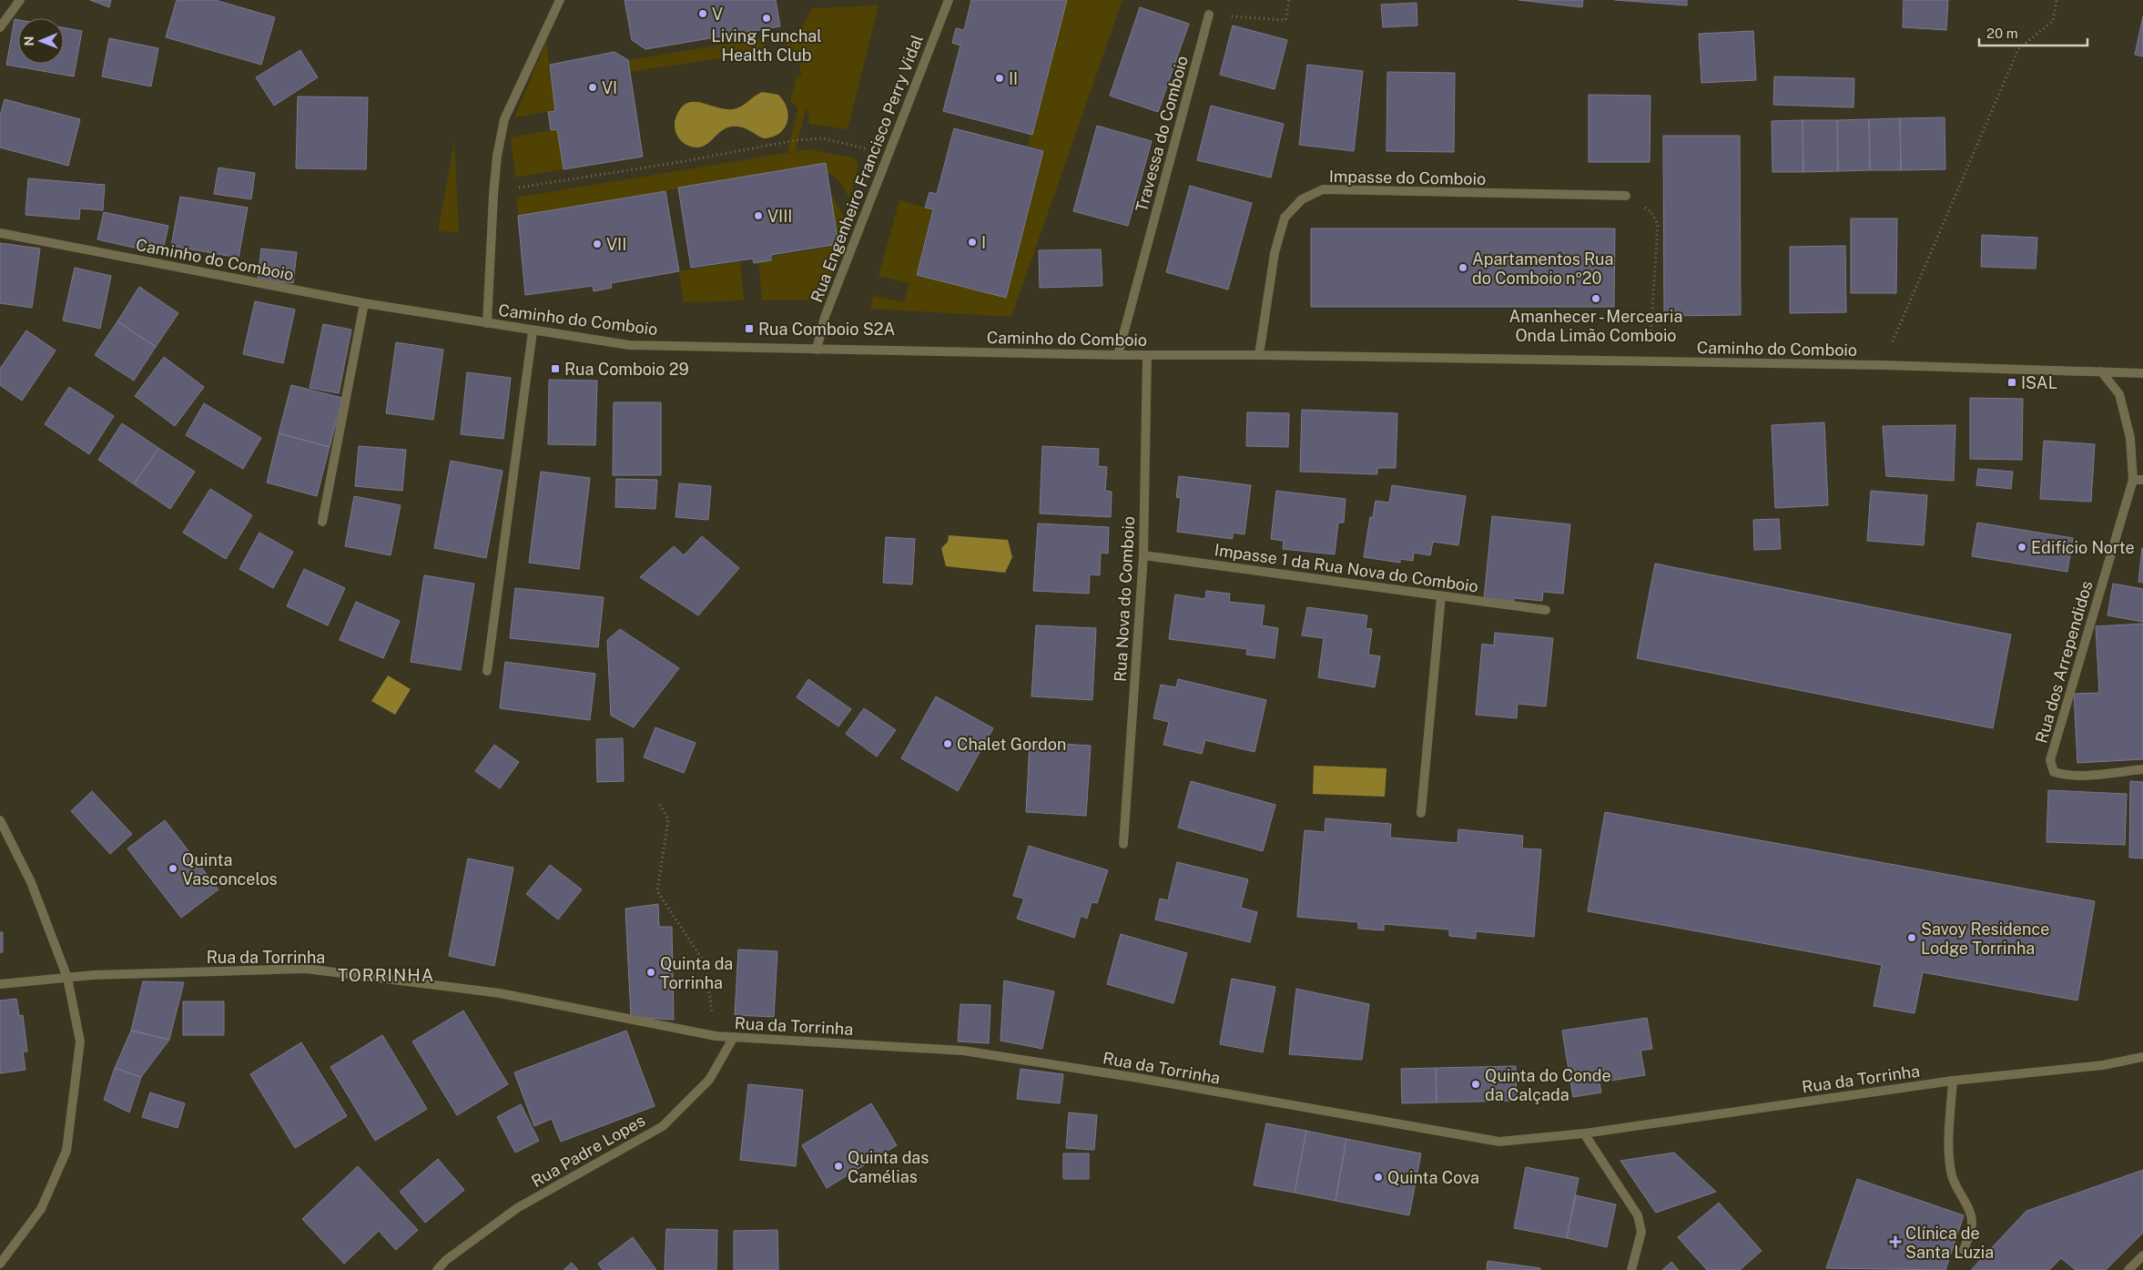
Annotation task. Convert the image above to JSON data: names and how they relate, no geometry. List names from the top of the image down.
{
  "streets": {
    "street": [
      "Travessa do Comboio",
      "Rua Engenheiro Francisco Perry Vidal",
      "Impasse do Comboio",
      "Caminho do Comboio",
      "Impasse 1 da Rua Nova do Comboio",
      "Rua Nova do Comboio",
      "Rua dos Arrependidos",
      "Rua da Torrinha",
      "Rua Padre Lopes"
    ]
  },
  "crossings": [
    ["Travessa do Comboio", "Caminho do Comboio"],
    ["Rua Engenheiro Francisco Perry Vidal", "Caminho do Comboio"],
    ["Impasse do Comboio", "Caminho do Comboio"],
    ["Caminho do Comboio", "Rua Nova do Comboio"],
    ["Caminho do Comboio", "Rua dos Arrependidos"],
    ["Impasse 1 da Rua Nova do Comboio", "Rua Nova do Comboio"],
    ["Rua da Torrinha", "Rua Padre Lopes"]
  ],
  "districts": ["TORRINHA"],
  "places": {
    "other": [
      "V",
      "Living Funchal Health Club",
      "II",
      "VI",
      "VIII",
      "I",
      "VII",
      "Apartamentos Rua do Comboio nº20",
      "Amanhecer - Mercearia Onda Limão Comboio",
      "Edifício Norte",
      "Chalet Gordon",
      "Quinta Vasconcelos",
      "Savoy Residence Lodge Torrinha",
      "Quinta da Torrinha",
      "Quinta do Conde da Calçada",
      "Quinta das Camélias",
      "Quinta Cova"
    ],
    "transit": ["Rua Comboio S2A", "Rua Comboio 29", "ISAL"],
    "health": ["Clínica de Santa Luzia"]
  },
  "scale_bar": "20 m",
  "north": "left"
}
